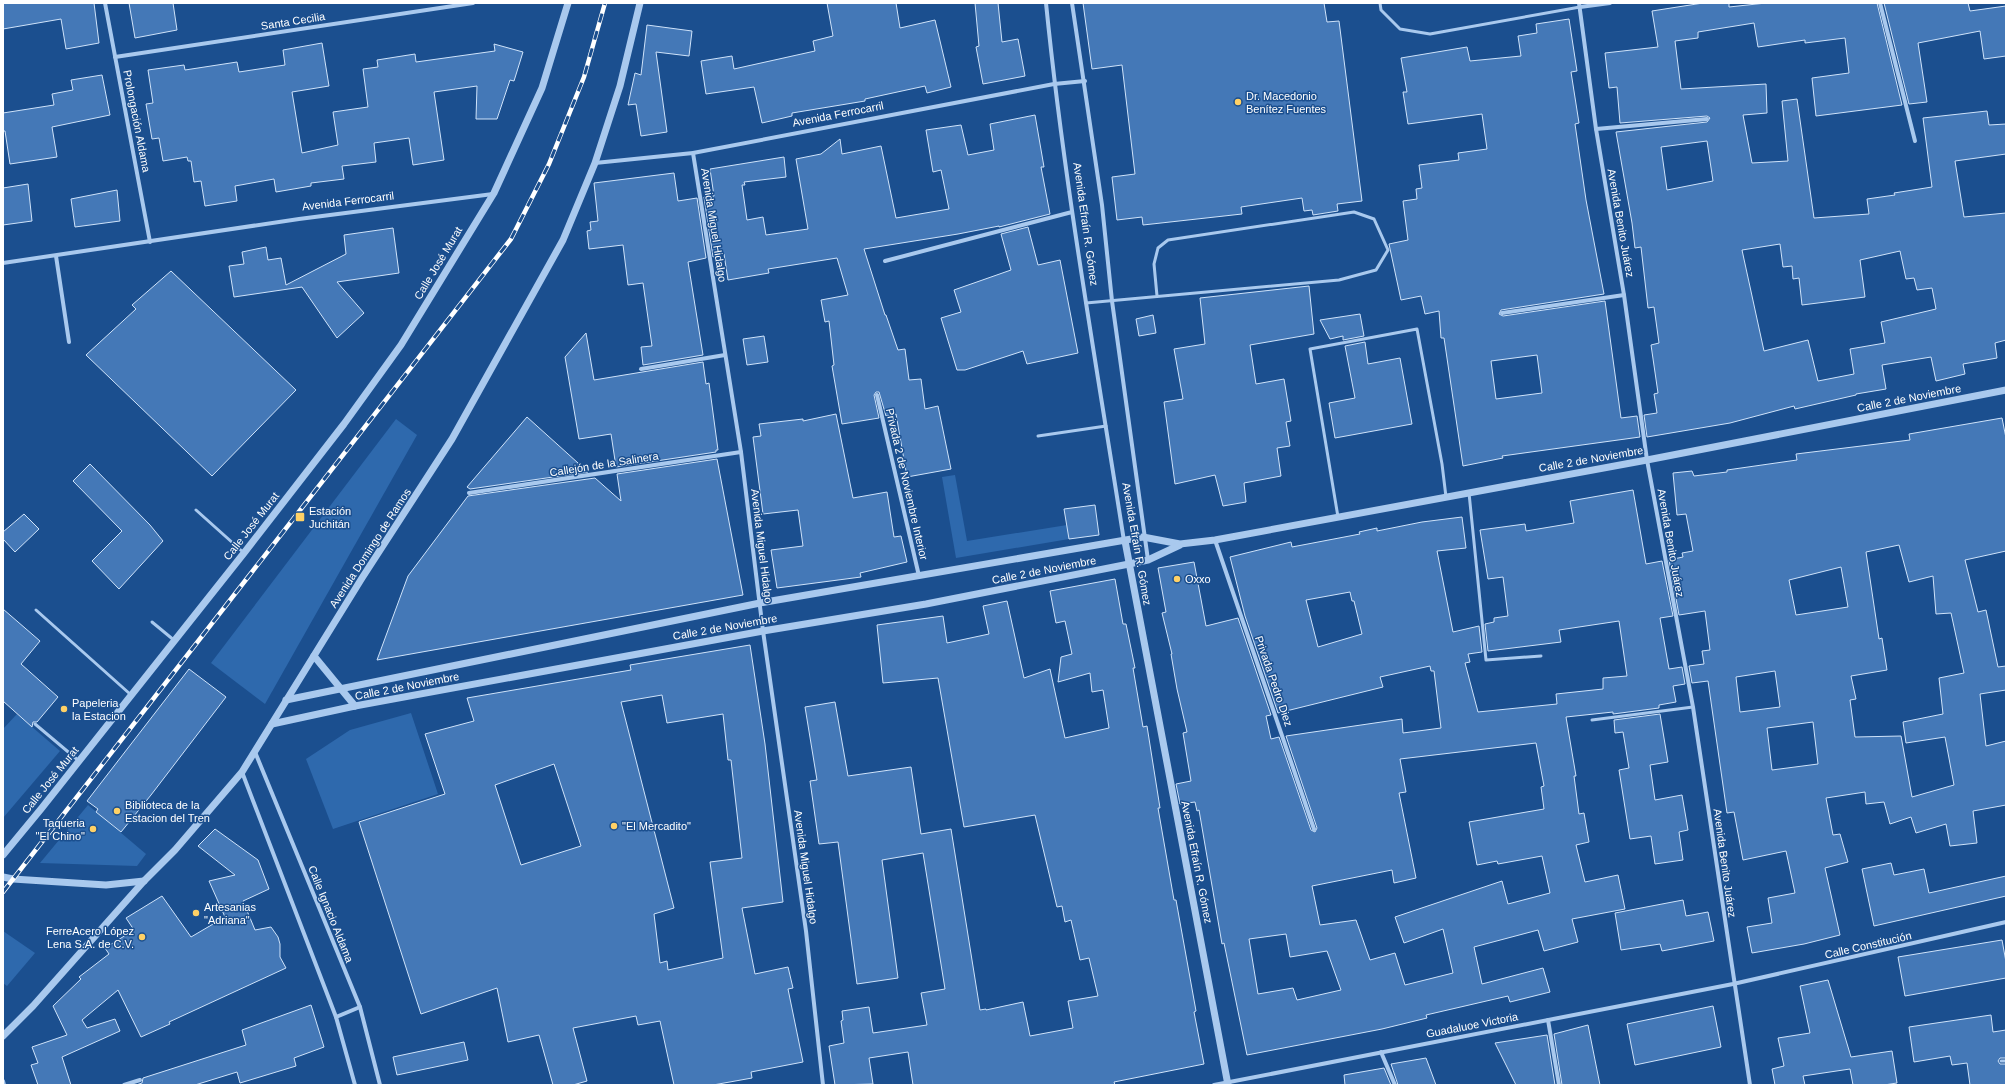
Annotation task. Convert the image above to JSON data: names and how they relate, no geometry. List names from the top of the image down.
{
  "streets": {
    "street": [
      "Santa Cecilia",
      "Avenida Ferrocarril",
      "Prolongación Aldama",
      "Avenida Benito Juárez",
      "Avenida Efraín R. Gómez",
      "Avenida Miguel Hidalgo",
      "Calle José Murat",
      "Calle 2 de Noviembre",
      "Callejón de la Salinera",
      "Privada 2 de Noviembre Interior",
      "Avenida Domingo de Ramos",
      "Privada Pedro Diez",
      "Calle Ignacio Aldama",
      "Calle Constitución",
      "Guadaluoe Victoria"
    ]
  },
  "crossings": [
    ["Santa Cecilia", "Prolongación Aldama"],
    ["Avenida Ferrocarril", "Prolongación Aldama"],
    ["Avenida Ferrocarril", "Avenida Efraín R. Gómez"],
    ["Avenida Ferrocarril", "Avenida Miguel Hidalgo"],
    ["Avenida Ferrocarril", "Calle José Murat"],
    ["Avenida Ferrocarril", "Avenida Domingo de Ramos"],
    ["Avenida Benito Juárez", "Calle 2 de Noviembre"],
    ["Avenida Benito Juárez", "Calle Constitución"],
    ["Avenida Benito Juárez", "Guadaluoe Victoria"],
    ["Avenida Efraín R. Gómez", "Calle 2 de Noviembre"],
    ["Avenida Efraín R. Gómez", "Guadaluoe Victoria"],
    ["Avenida Miguel Hidalgo", "Calle 2 de Noviembre"],
    ["Avenida Miguel Hidalgo", "Callejón de la Salinera"],
    ["Calle 2 de Noviembre", "Privada 2 de Noviembre Interior"],
    ["Calle 2 de Noviembre", "Avenida Domingo de Ramos"],
    ["Calle 2 de Noviembre", "Privada Pedro Diez"],
    ["Avenida Domingo de Ramos", "Calle Ignacio Aldama"],
    ["Calle Constitución", "Guadaluoe Victoria"]
  ],
  "places": {
    "other": [
      "Dr. Macedonio Benítez Fuentes",
      "Oxxo",
      "Papeleria la Estacion",
      "Biblioteca de la Estacion del Tren",
      "\"El Mercadito\"",
      "Taqueria \"El Chino\"",
      "Artesanias \"Adriana\"",
      "FerreAcero López Lena S.A. de C.V."
    ],
    "transit": ["Estación Juchitán"]
  }
}
